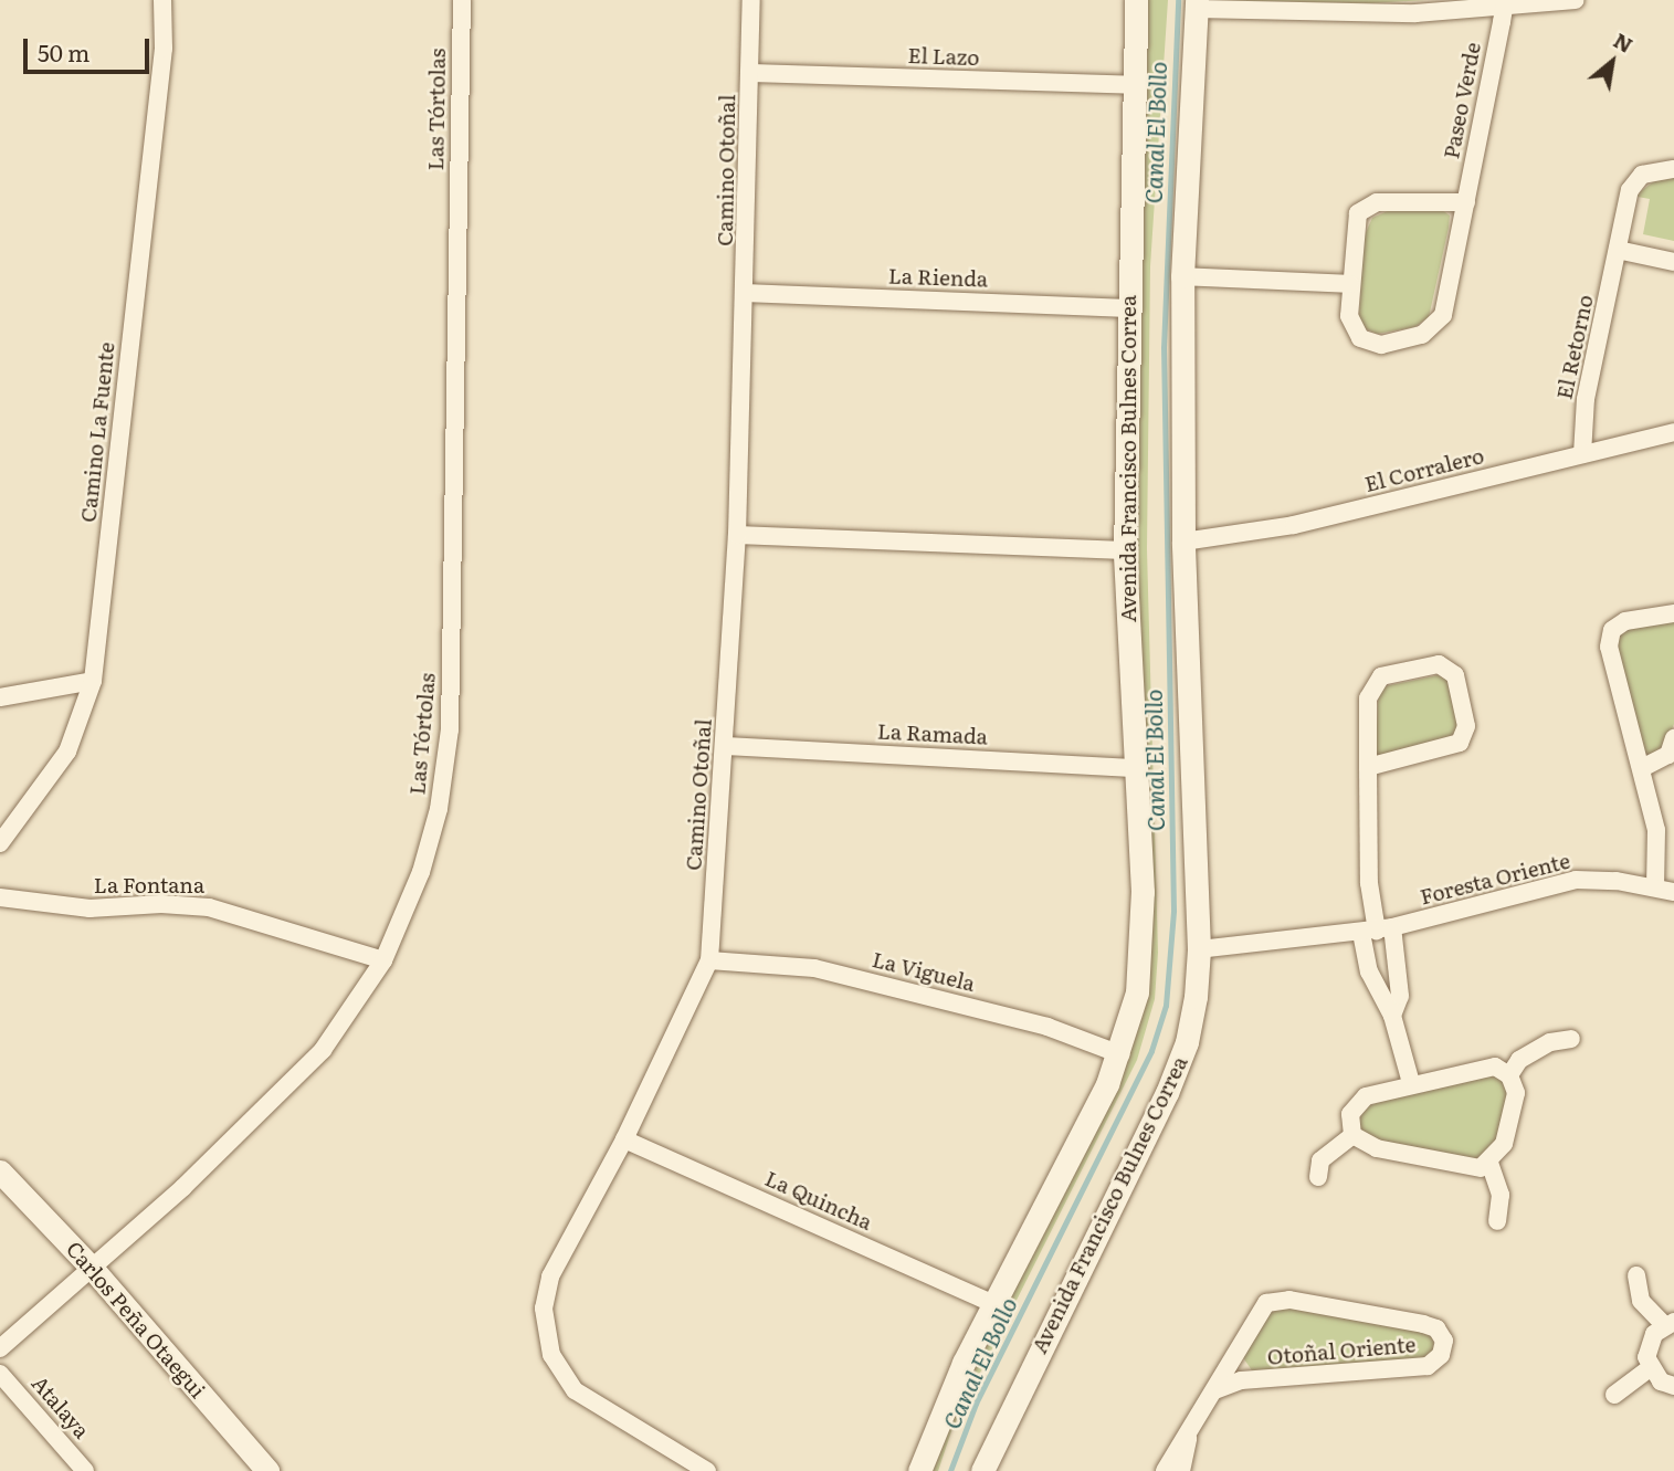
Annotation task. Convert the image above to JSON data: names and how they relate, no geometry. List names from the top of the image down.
{
  "streets": {
    "street": [
      "El Lazo",
      "Paseo Verde",
      "Las Tórtolas",
      "Camino Otoñal",
      "La Rienda",
      "El Retorno",
      "Camino La Fuente",
      "Avenida Francisco Bulnes Correa",
      "El Corralero",
      "La Ramada",
      "Foresta Oriente",
      "La Fontana",
      "La Viguela",
      "La Quincha",
      "Carlos Peña Otaegui",
      "Otoñal Oriente",
      "Atalaya"
    ]
  },
  "crossings": [
    ["El Lazo", "Camino Otoñal"],
    ["El Lazo", "Avenida Francisco Bulnes Correa"],
    ["Las Tórtolas", "La Fontana"],
    ["Las Tórtolas", "Carlos Peña Otaegui"],
    ["Camino Otoñal", "La Rienda"],
    ["Camino Otoñal", "La Ramada"],
    ["Camino Otoñal", "La Viguela"],
    ["Camino Otoñal", "La Quincha"],
    ["La Rienda", "Avenida Francisco Bulnes Correa"],
    ["El Retorno", "El Corralero"],
    ["Avenida Francisco Bulnes Correa", "El Corralero"],
    ["Avenida Francisco Bulnes Correa", "La Ramada"],
    ["Avenida Francisco Bulnes Correa", "Foresta Oriente"],
    ["Avenida Francisco Bulnes Correa", "La Viguela"],
    ["Avenida Francisco Bulnes Correa", "La Quincha"]
  ],
  "water": ["Canal El Bollo"],
  "scale_bar": "50 m",
  "north": "top right"
}
